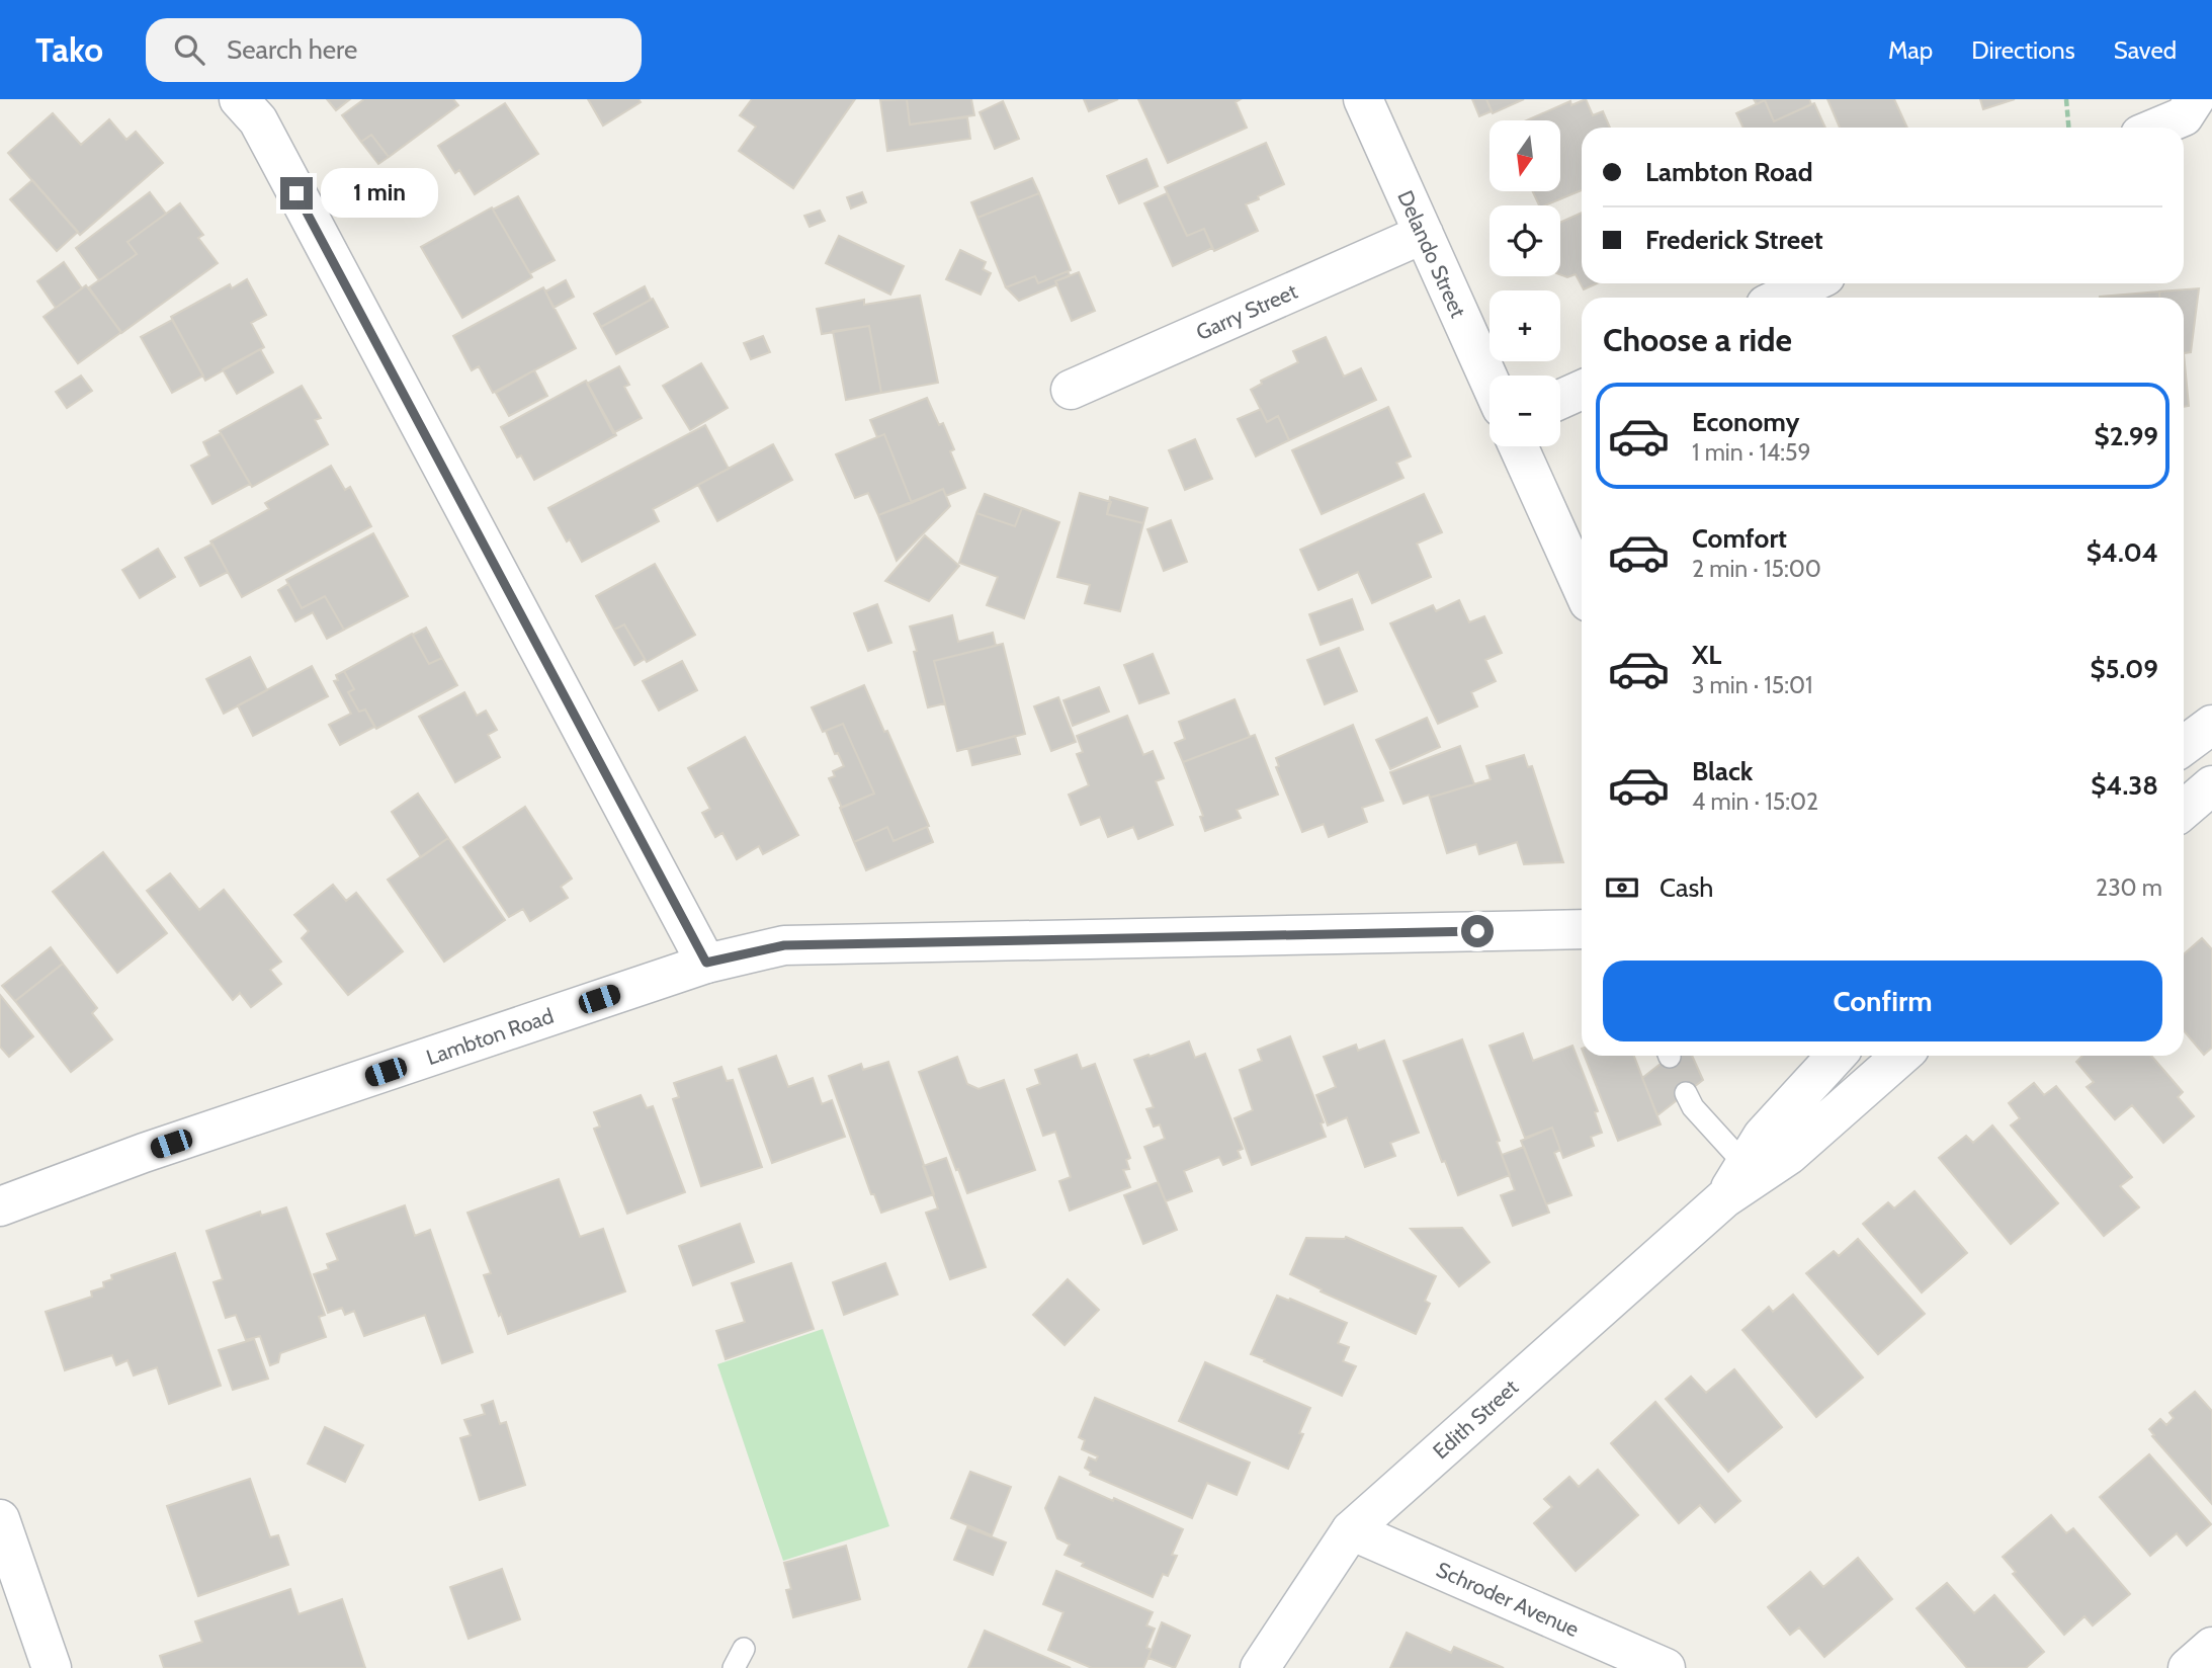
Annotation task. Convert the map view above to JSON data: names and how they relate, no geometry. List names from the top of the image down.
{
  "streets": {
    "street": [
      "Delando Street",
      "Garry Street",
      "Lambton Road",
      "Edith Street",
      "Schroder Avenue"
    ]
  },
  "crossings": [
    ["Delando Street", "Garry Street"],
    ["Edith Street", "Schroder Avenue"]
  ],
  "north": "bottom",
  "page": {
    "header": "Tako",
    "search": "Search here",
    "nav": ["Map", "Directions", "Saved"],
    "map_buttons": ["+", "−"],
    "banner": ["Lambton Road", "Frederick Street"],
    "bubble": "1 min",
    "heading": "Choose a ride",
    "list": [
      {
        "name": "Economy",
        "note": "1 min · 14:59",
        "value": "$2.99"
      },
      {
        "name": "Comfort",
        "note": "2 min · 15:00",
        "value": "$4.04"
      },
      {
        "name": "XL",
        "note": "3 min · 15:01",
        "value": "$5.09"
      },
      {
        "name": "Black",
        "note": "4 min · 15:02",
        "value": "$4.38"
      }
    ],
    "pay": ["Cash", "230 m"],
    "buttons": "Confirm"
  }
}
